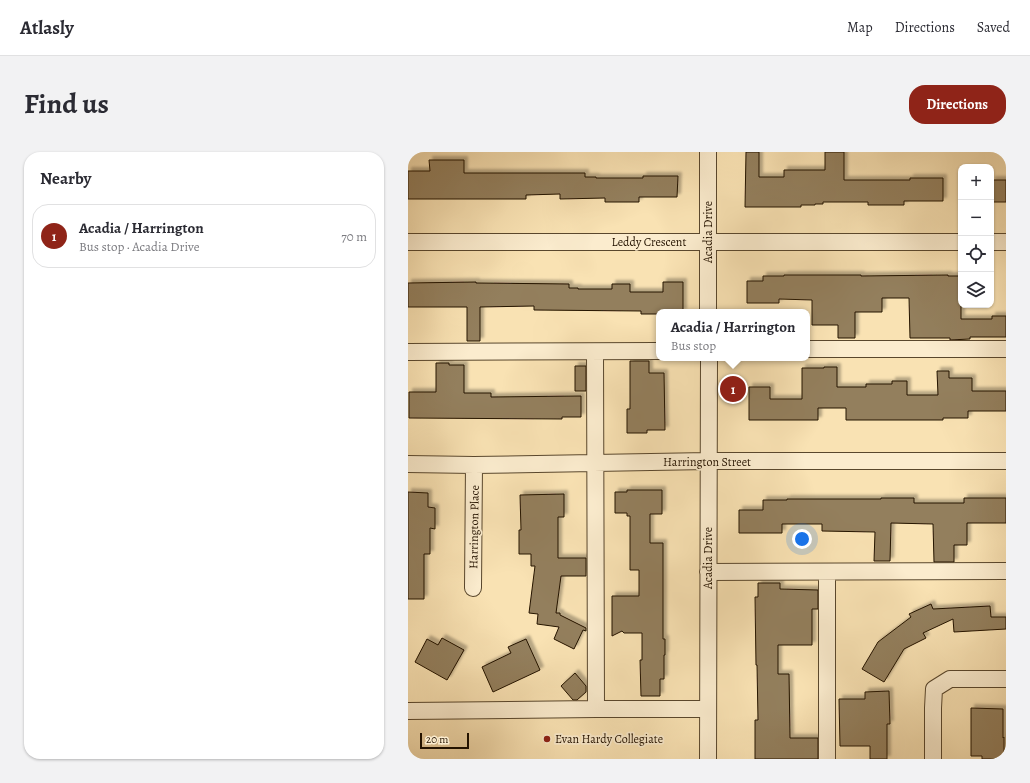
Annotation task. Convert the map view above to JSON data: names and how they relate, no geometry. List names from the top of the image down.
{
  "streets": {
    "street": [
      "Acadia Drive",
      "Leddy Crescent",
      "Harrington Street",
      "Harrington Place"
    ]
  },
  "crossings": [
    ["Acadia Drive", "Leddy Crescent"],
    ["Acadia Drive", "Harrington Street"],
    ["Harrington Street", "Harrington Place"]
  ],
  "places": ["Evan Hardy Collegiate"],
  "scale_bar": "20 m",
  "page": {
    "header": "Atlasly",
    "nav": ["Map", "Directions", "Saved"],
    "title": "Find us",
    "buttons": "Directions",
    "heading": "Nearby",
    "map_buttons": ["+", "−"],
    "list": [
      {
        "mark": "1",
        "name": "Acadia / Harrington",
        "note": "Bus stop · Acadia Drive",
        "value": "70 m"
      }
    ],
    "popup": ["Acadia / Harrington", "Bus stop"],
    "pins": "1",
    "scale": "20 m"
  }
}
